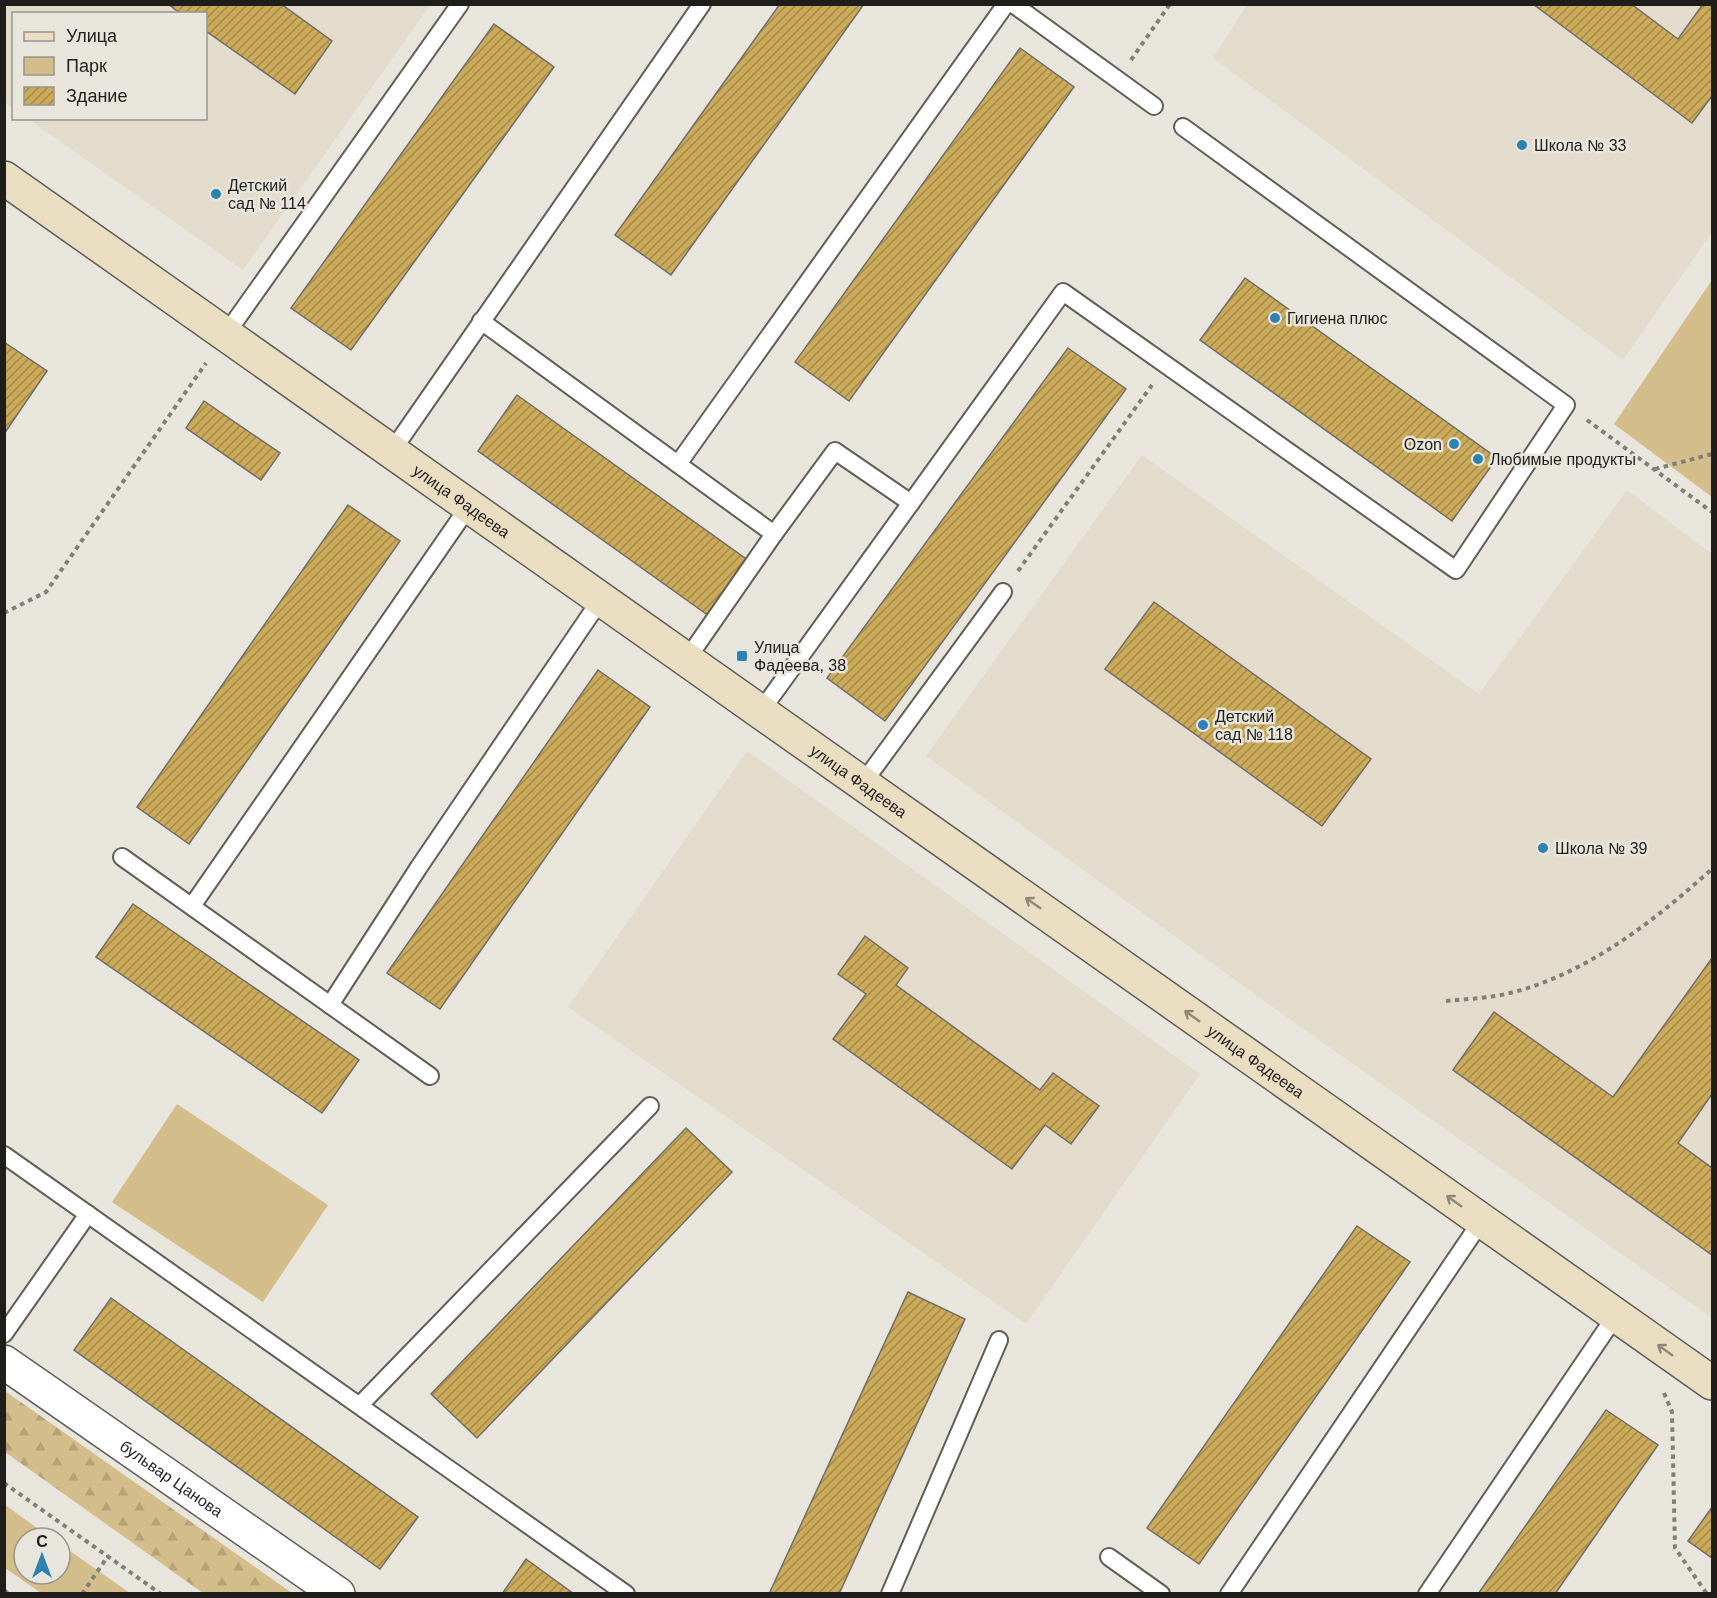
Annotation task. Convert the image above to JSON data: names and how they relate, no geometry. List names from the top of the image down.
{
  "streets": {
    "street": ["улица Фадеева", "бульвар Цанова"]
  },
  "one_way": ["улица Фадеева"],
  "places": {
    "other": [
      "Школа № 33",
      "Детский сад № 114",
      "Гигиена плюс",
      "Ozon",
      "Любимые продукты",
      "Детский сад № 118",
      "Школа № 39"
    ],
    "transit": ["Улица Фадеева, 38"]
  },
  "legend": ["Улица", "Парк", "Здание"],
  "north": "top"
}
